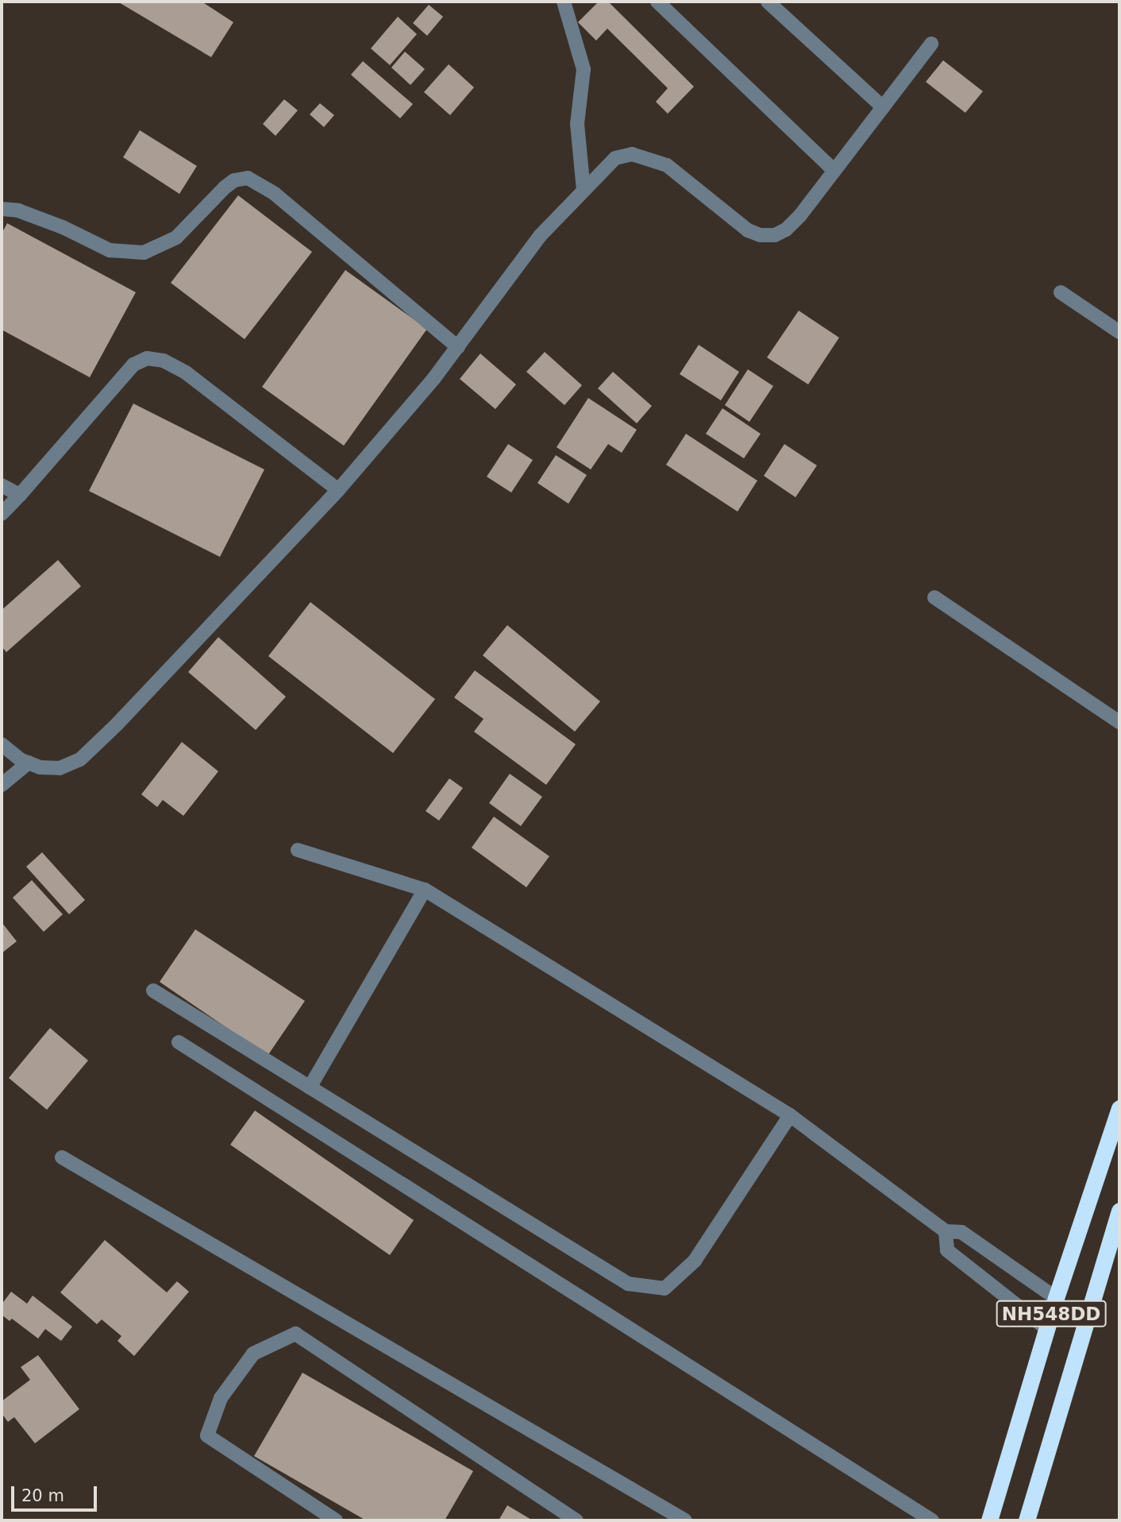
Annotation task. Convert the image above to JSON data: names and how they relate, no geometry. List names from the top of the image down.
{
  "streets": {
    "highway": ["NH548DD"]
  },
  "scale_bar": "20 m"
}
